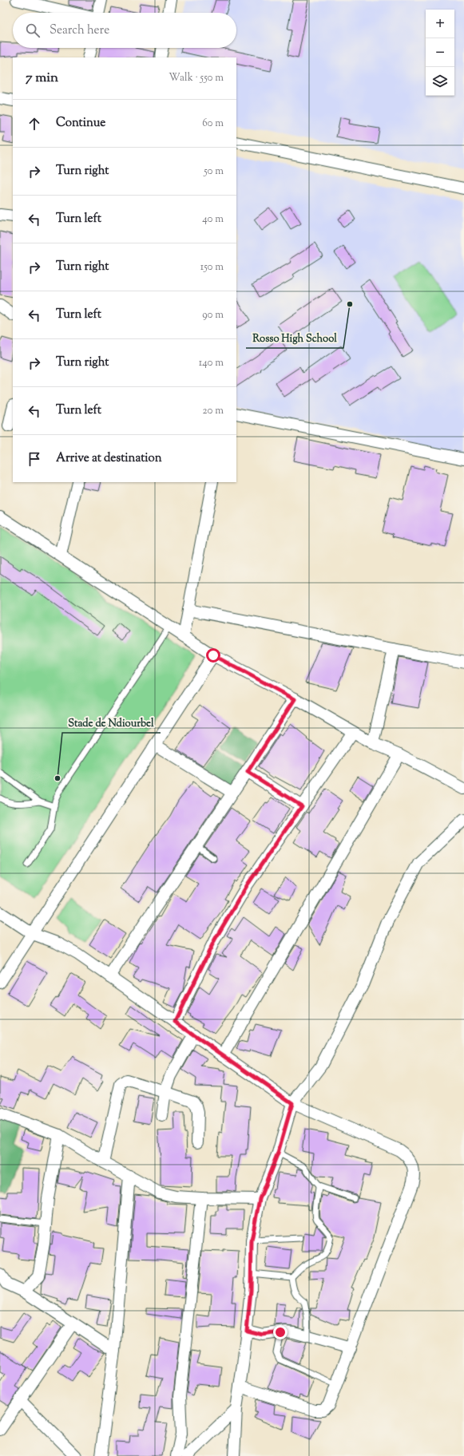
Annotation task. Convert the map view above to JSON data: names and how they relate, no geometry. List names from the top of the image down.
{
  "places": ["Rosso High School", "Stade de Ndiourbel"],
  "page": {
    "map_buttons": ["+", "−"],
    "search": "Search here",
    "heading": ["7 min", "Walk · 550 m"],
    "list": [
      ["Continue", "60 m"],
      ["Turn right", "50 m"],
      ["Turn left", "40 m"],
      ["Turn right", "150 m"],
      ["Turn left", "90 m"],
      ["Turn right", "140 m"],
      ["Turn left", "20 m"],
      "Arrive at destination"
    ]
  }
}
